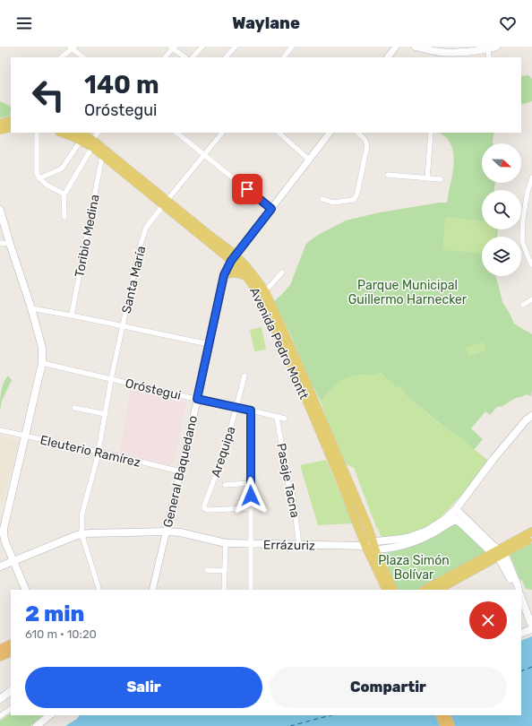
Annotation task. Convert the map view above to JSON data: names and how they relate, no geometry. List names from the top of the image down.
{
  "streets": {
    "main road": ["Avenida Pedro Montt", "Errázuriz"],
    "street": [
      "Toribio Medina",
      "Santa María",
      "Oróstegui",
      "Eleuterio Ramírez",
      "Arequipa",
      "General Baquedano",
      "Pasaje Tacna"
    ]
  },
  "crossings": [
    ["Toribio Medina", "Avenida Pedro Montt"],
    ["Santa María", "Avenida Pedro Montt"],
    ["Santa María", "Oróstegui"],
    ["Santa María", "Eleuterio Ramírez"],
    ["Santa María", "Errázuriz"],
    ["Avenida Pedro Montt", "General Baquedano"],
    ["Avenida Pedro Montt", "Errázuriz"],
    ["Oróstegui", "Arequipa"],
    ["Oróstegui", "General Baquedano"],
    ["Oróstegui", "Pasaje Tacna"],
    ["Eleuterio Ramírez", "General Baquedano"],
    ["General Baquedano", "Errázuriz"],
    ["Pasaje Tacna", "Errázuriz"]
  ],
  "parks": ["Parque Municipal Guillermo Harnecker", "Plaza Simón Bolívar"],
  "north": "right",
  "page": {
    "header": "Waylane",
    "turn": ["140 m", "Oróstegui"],
    "heading": ["2 min", "610 m · 10:20"],
    "buttons": ["Salir", "Compartir"]
  }
}
